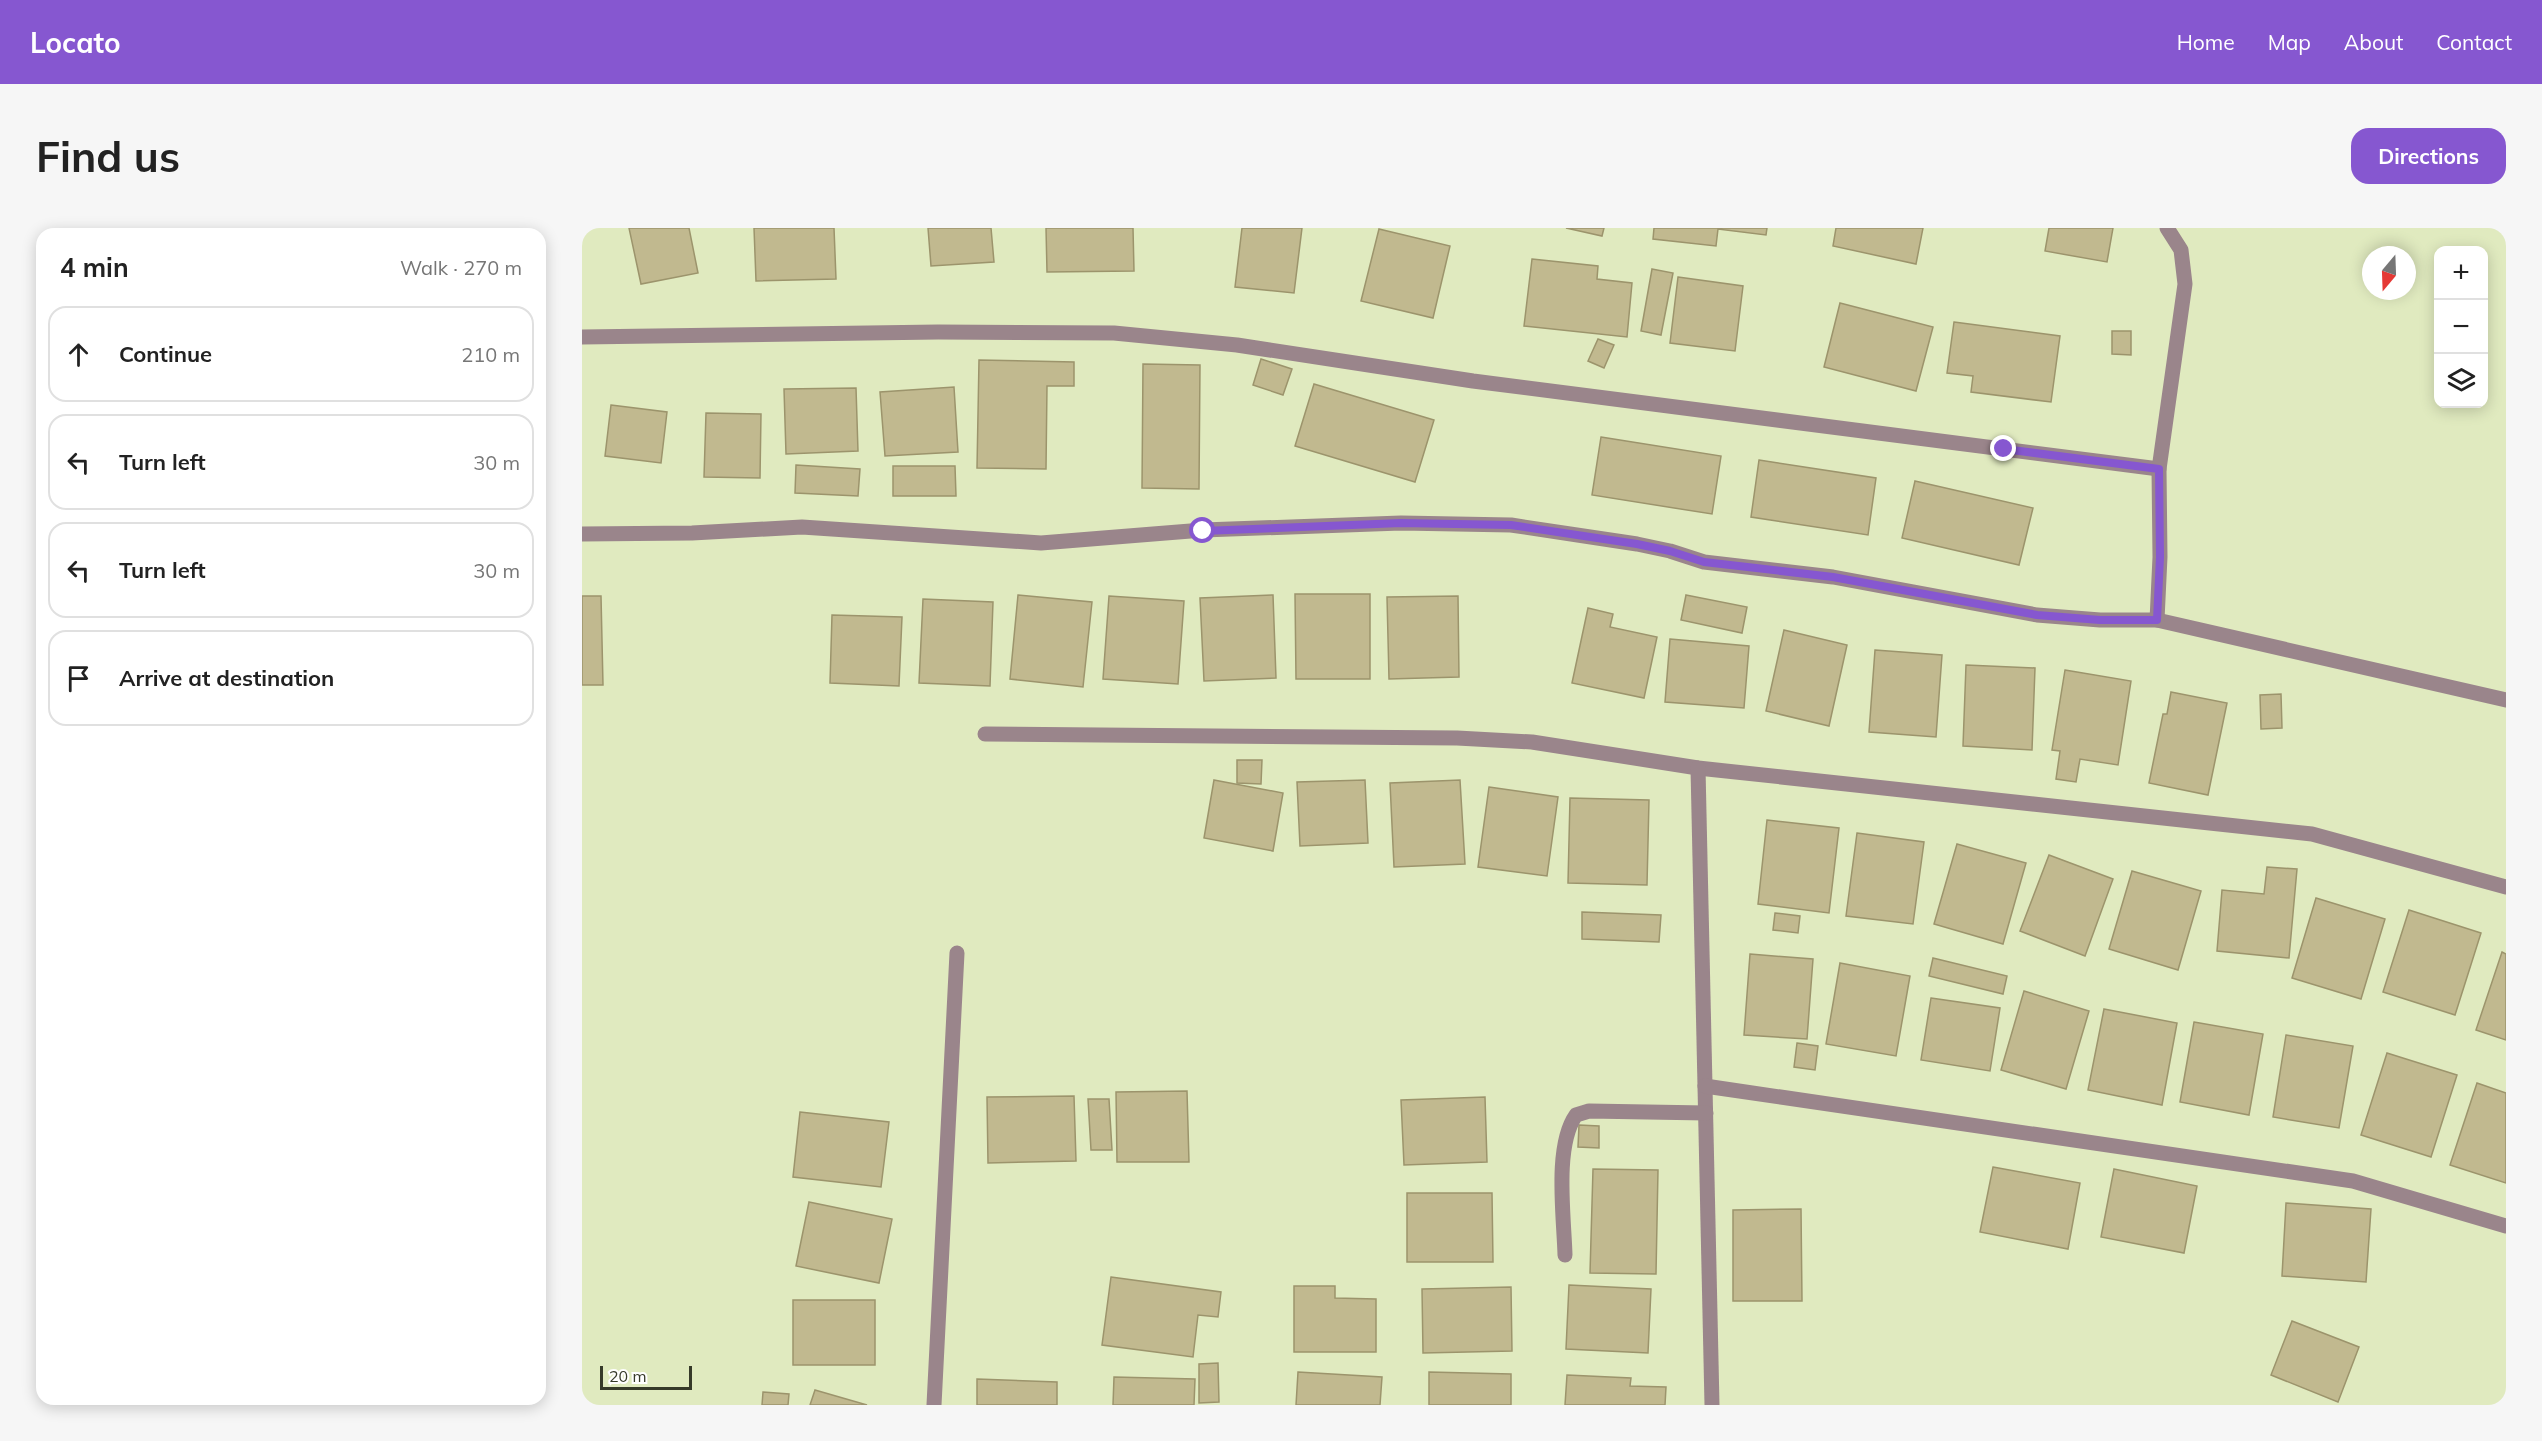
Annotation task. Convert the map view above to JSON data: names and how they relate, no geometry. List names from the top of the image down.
{
  "scale_bar": "20 m",
  "north": "bottom",
  "page": {
    "header": "Locato",
    "nav": [
      "Home",
      "Map",
      "About",
      "Contact"
    ],
    "buttons": "Directions",
    "title": "Find us",
    "heading": ["4 min", "Walk · 270 m"],
    "map_buttons": ["+", "−"],
    "list": [
      ["Continue", "210 m"],
      ["Turn left", "30 m"],
      ["Turn left", "30 m"],
      "Arrive at destination"
    ],
    "scale": "20 m"
  }
}
